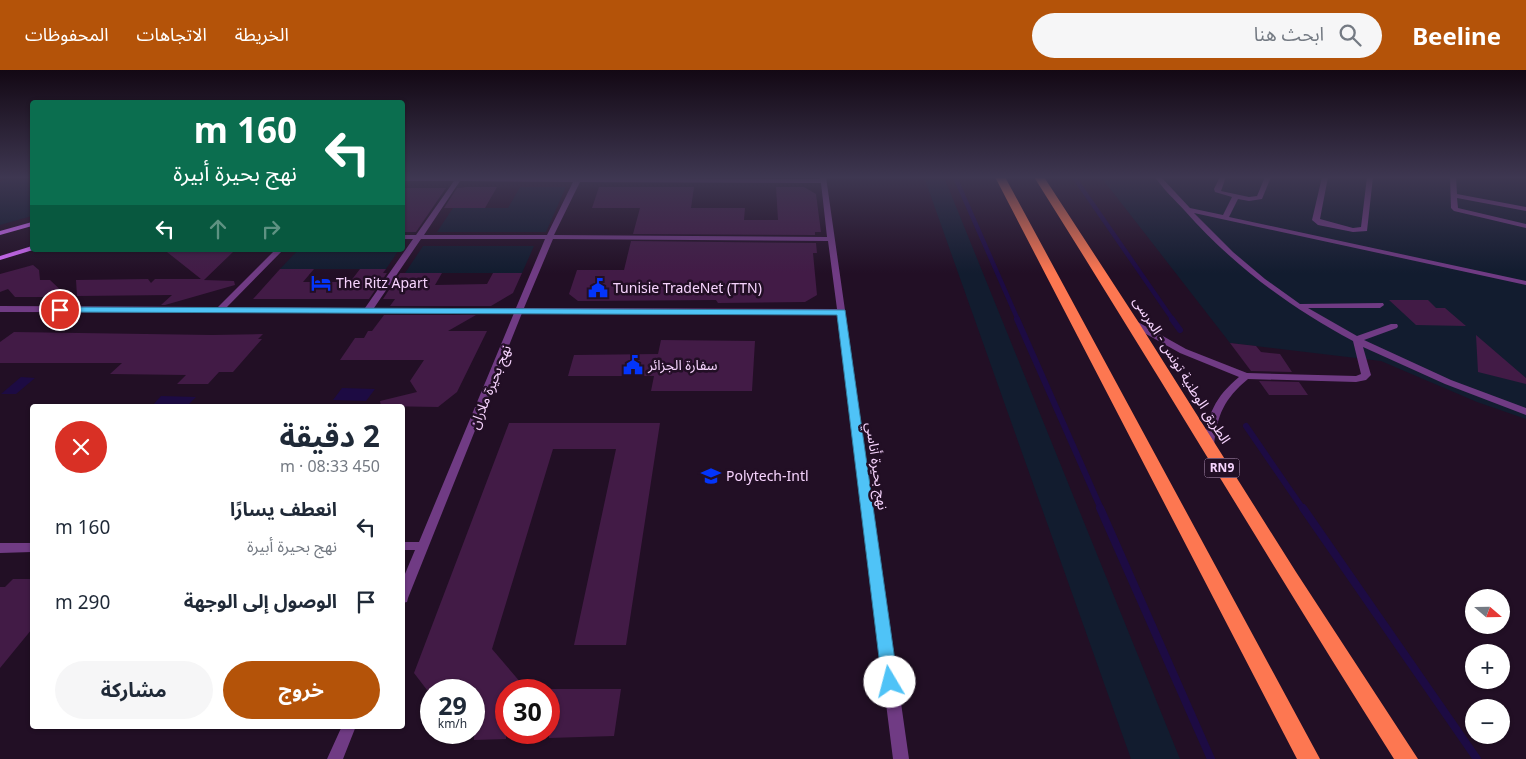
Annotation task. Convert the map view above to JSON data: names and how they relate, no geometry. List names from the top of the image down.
{
  "streets": {
    "highway": ["الطريق الوطنية تونس - المرسى", "RN9"],
    "street": ["نهج بحيرة ملاران", "نهج بحيرة أناسي"]
  },
  "places": {
    "hotel": ["The Ritz Apart"],
    "public building": ["Tunisie TradeNet (TTN)", "سفارة الجزائر"],
    "school or university": ["Polytech-Intl"]
  },
  "north": "right",
  "page": {
    "header": "Beeline",
    "search": "ابحث هنا",
    "nav": ["الخريطة", "الاتجاهات", "المحفوظات"],
    "turn": ["160 m", "نهج بحيرة أبيرة"],
    "heading": ["2 دقيقة", "450 m · 08:33"],
    "list": [
      {
        "name": "انعطف يسارًا",
        "note": "نهج بحيرة أبيرة",
        "value": "160 m"
      },
      {
        "name": "الوصول إلى الوجهة",
        "value": "290 m"
      }
    ],
    "map_buttons": ["+", "−"],
    "buttons": ["خروج", "مشاركة"],
    "speed": "29 km/h",
    "limit": "30"
  }
}
